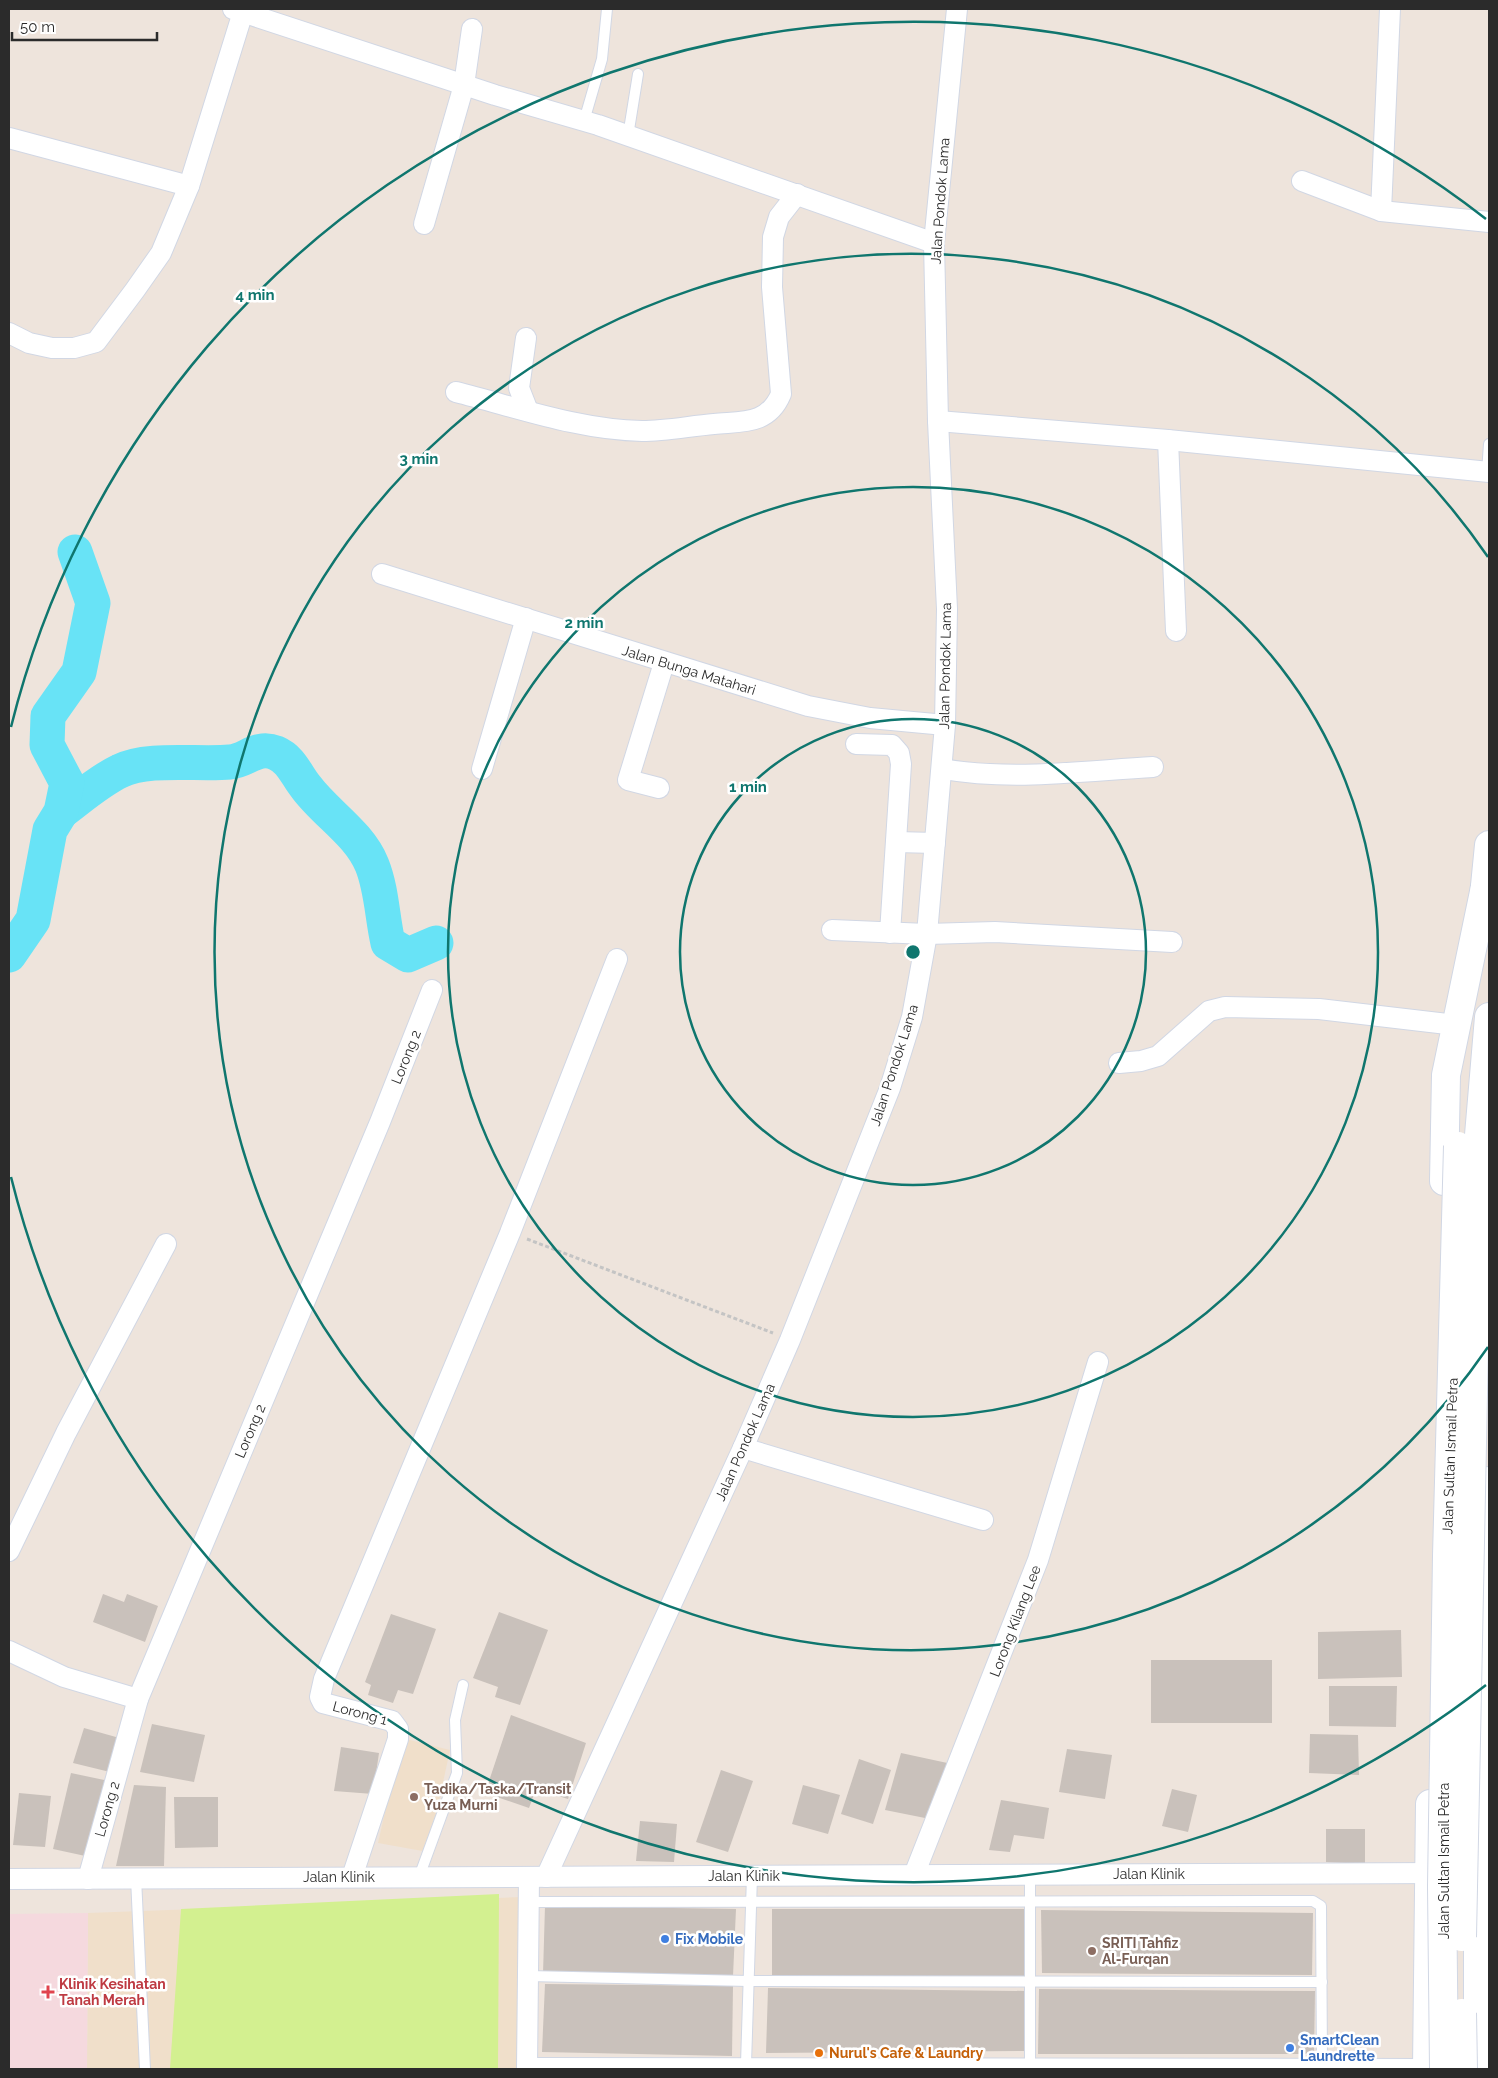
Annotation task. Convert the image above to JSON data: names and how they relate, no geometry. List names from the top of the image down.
{
  "streets": {
    "main road": ["Jalan Sultan Ismail Petra"],
    "street": [
      "Jalan Pondok Lama",
      "Jalan Bunga Matahari",
      "Lorong 2",
      "Lorong Kilang Lee",
      "Lorong 1",
      "Jalan Klinik"
    ]
  },
  "crossings": [
    ["Jalan Pondok Lama", "Jalan Bunga Matahari"],
    ["Jalan Pondok Lama", "Jalan Klinik"],
    ["Lorong 2", "Jalan Klinik"],
    ["Lorong Kilang Lee", "Jalan Klinik"],
    ["Lorong 1", "Jalan Klinik"]
  ],
  "places": {
    "other": [
      "Tadika/Taska/Transit Yuza Murni",
      "Fix Mobile",
      "SRITI Tahfiz Al-Furqan",
      "SmartClean Laundrette",
      "Nurul's Cafe & Laundry"
    ],
    "health": ["Klinik Kesihatan Tanah Merah"]
  },
  "scale_bar": "50 m",
  "rings": [
    "4 min",
    "3 min",
    "2 min",
    "1 min"
  ]
}
